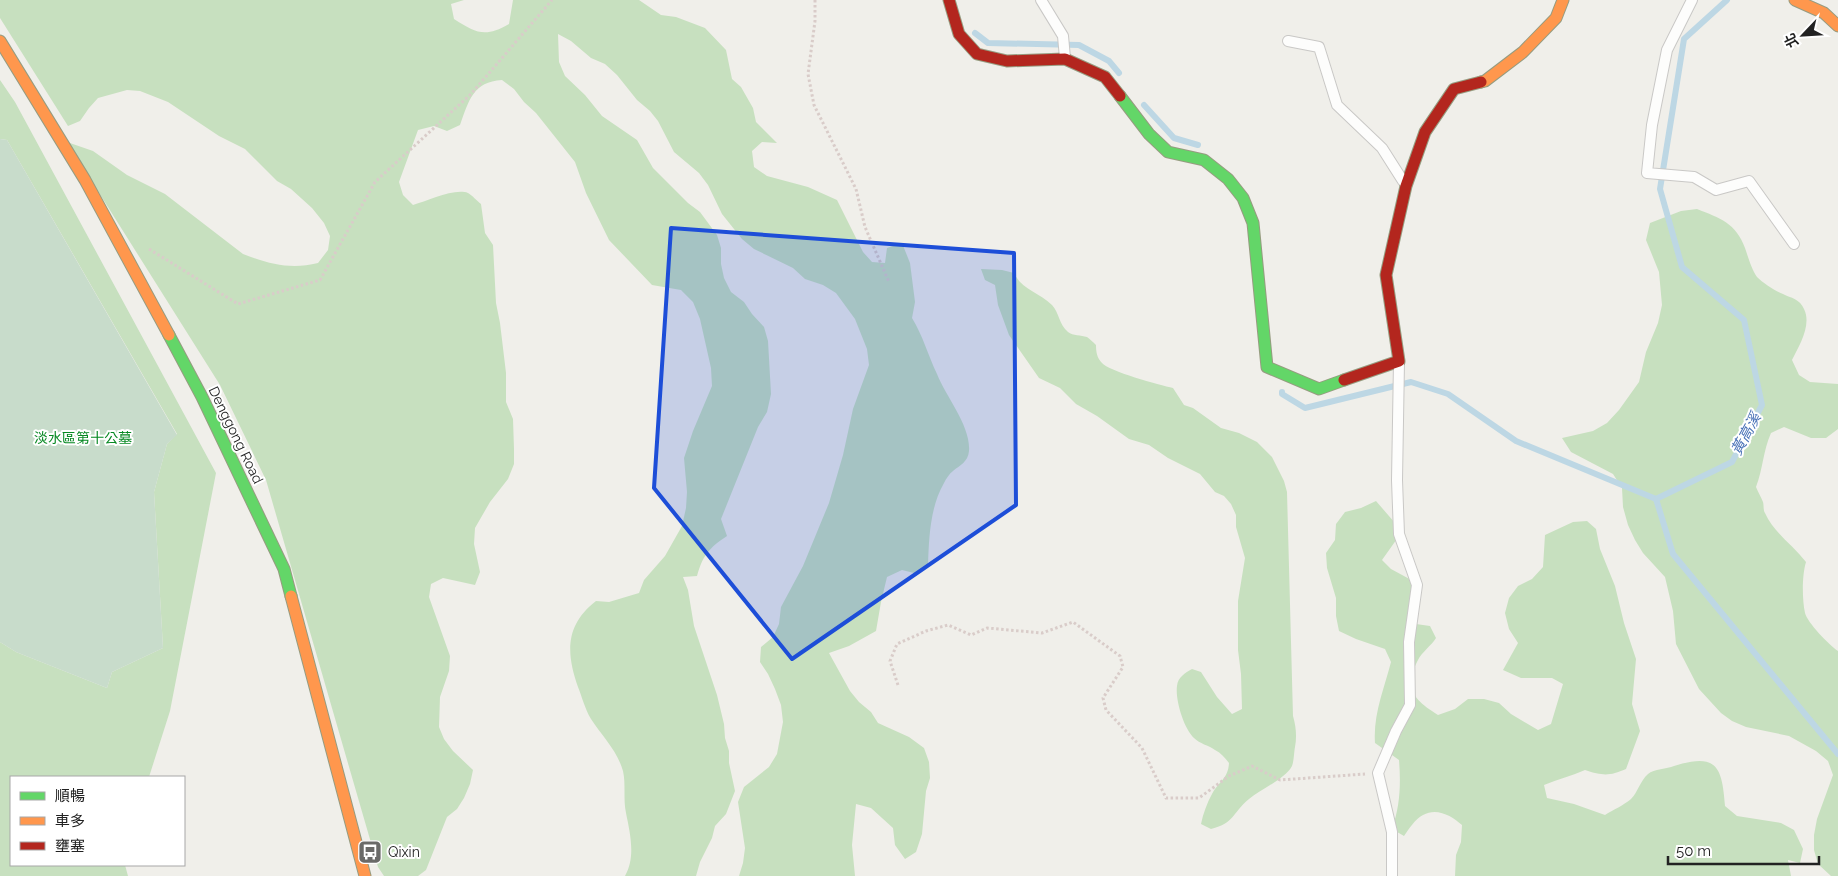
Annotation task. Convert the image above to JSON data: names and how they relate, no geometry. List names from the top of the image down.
{
  "streets": {
    "street": ["Denggong Road"]
  },
  "water": ["黃高溪"],
  "parks": ["淡水區第十公墓"],
  "places": {
    "bus stop": ["Qixin"]
  },
  "legend": ["順暢", "車多", "壅塞"],
  "scale_bar": "50 m",
  "north": "bottom left"
}
